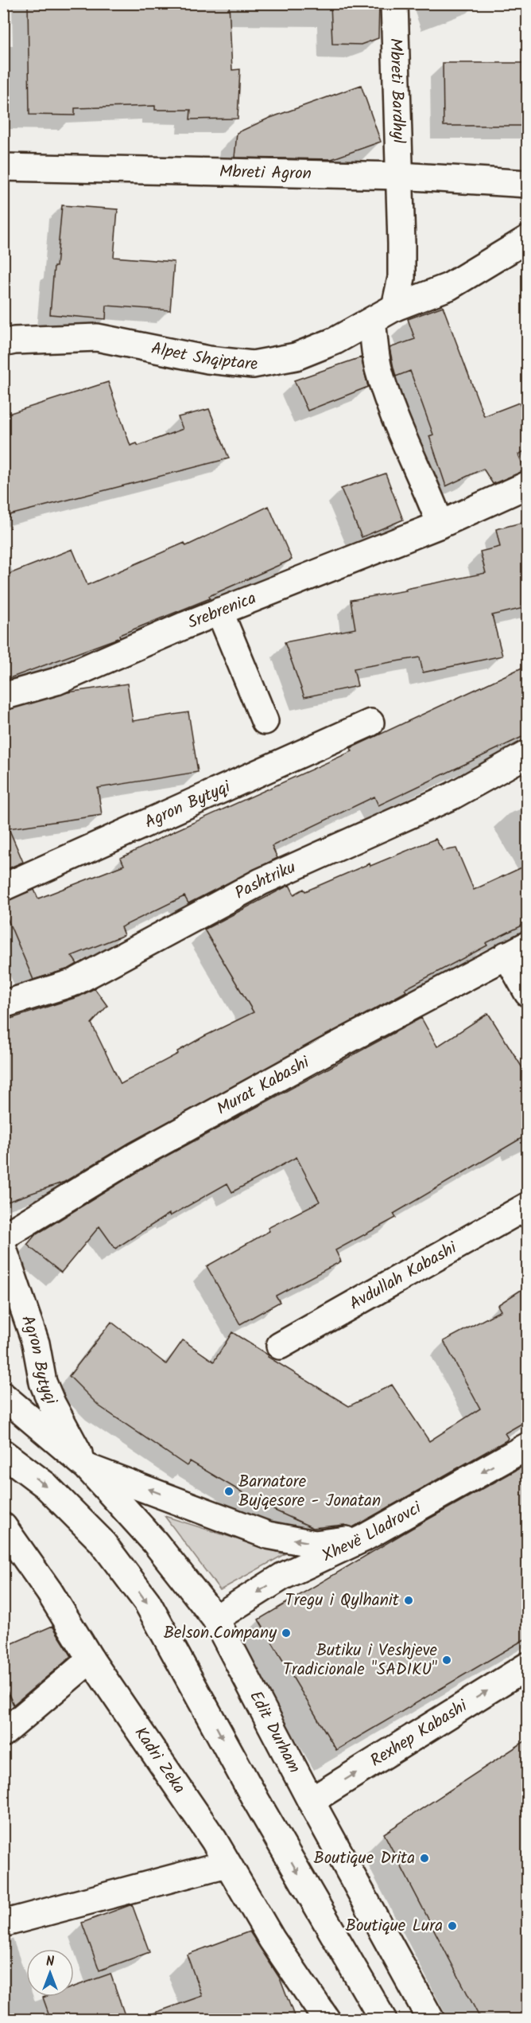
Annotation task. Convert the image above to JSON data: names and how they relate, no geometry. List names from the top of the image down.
{
  "streets": {
    "street": [
      "Mbreti Bardhyl",
      "Mbreti Agron",
      "Alpet Shqiptare",
      "Srebrenica",
      "Agron Bytyqi",
      "Pashtriku",
      "Murat Kabashi",
      "Avdullah Kabashi",
      "Xhevë Lladrovci",
      "Edit Durham",
      "Rexhep Kabashi",
      "Kadri Zeka"
    ]
  },
  "crossings": [
    ["Mbreti Bardhyl", "Mbreti Agron"],
    ["Agron Bytyqi", "Edit Durham"],
    ["Xhevë Lladrovci", "Edit Durham"],
    ["Edit Durham", "Rexhep Kabashi"]
  ],
  "one_way": ["Xhevë Lladrovci", "Rexhep Kabashi"],
  "places": [
    "Barnatore Bujqesore - Jonatan",
    "Tregu i Qylhanit",
    "Belson.Company",
    "Butiku i Veshjeve Tradicionale \"SADIKU\"",
    "Boutique Drita",
    "Boutique Lura"
  ],
  "north": "top"
}
